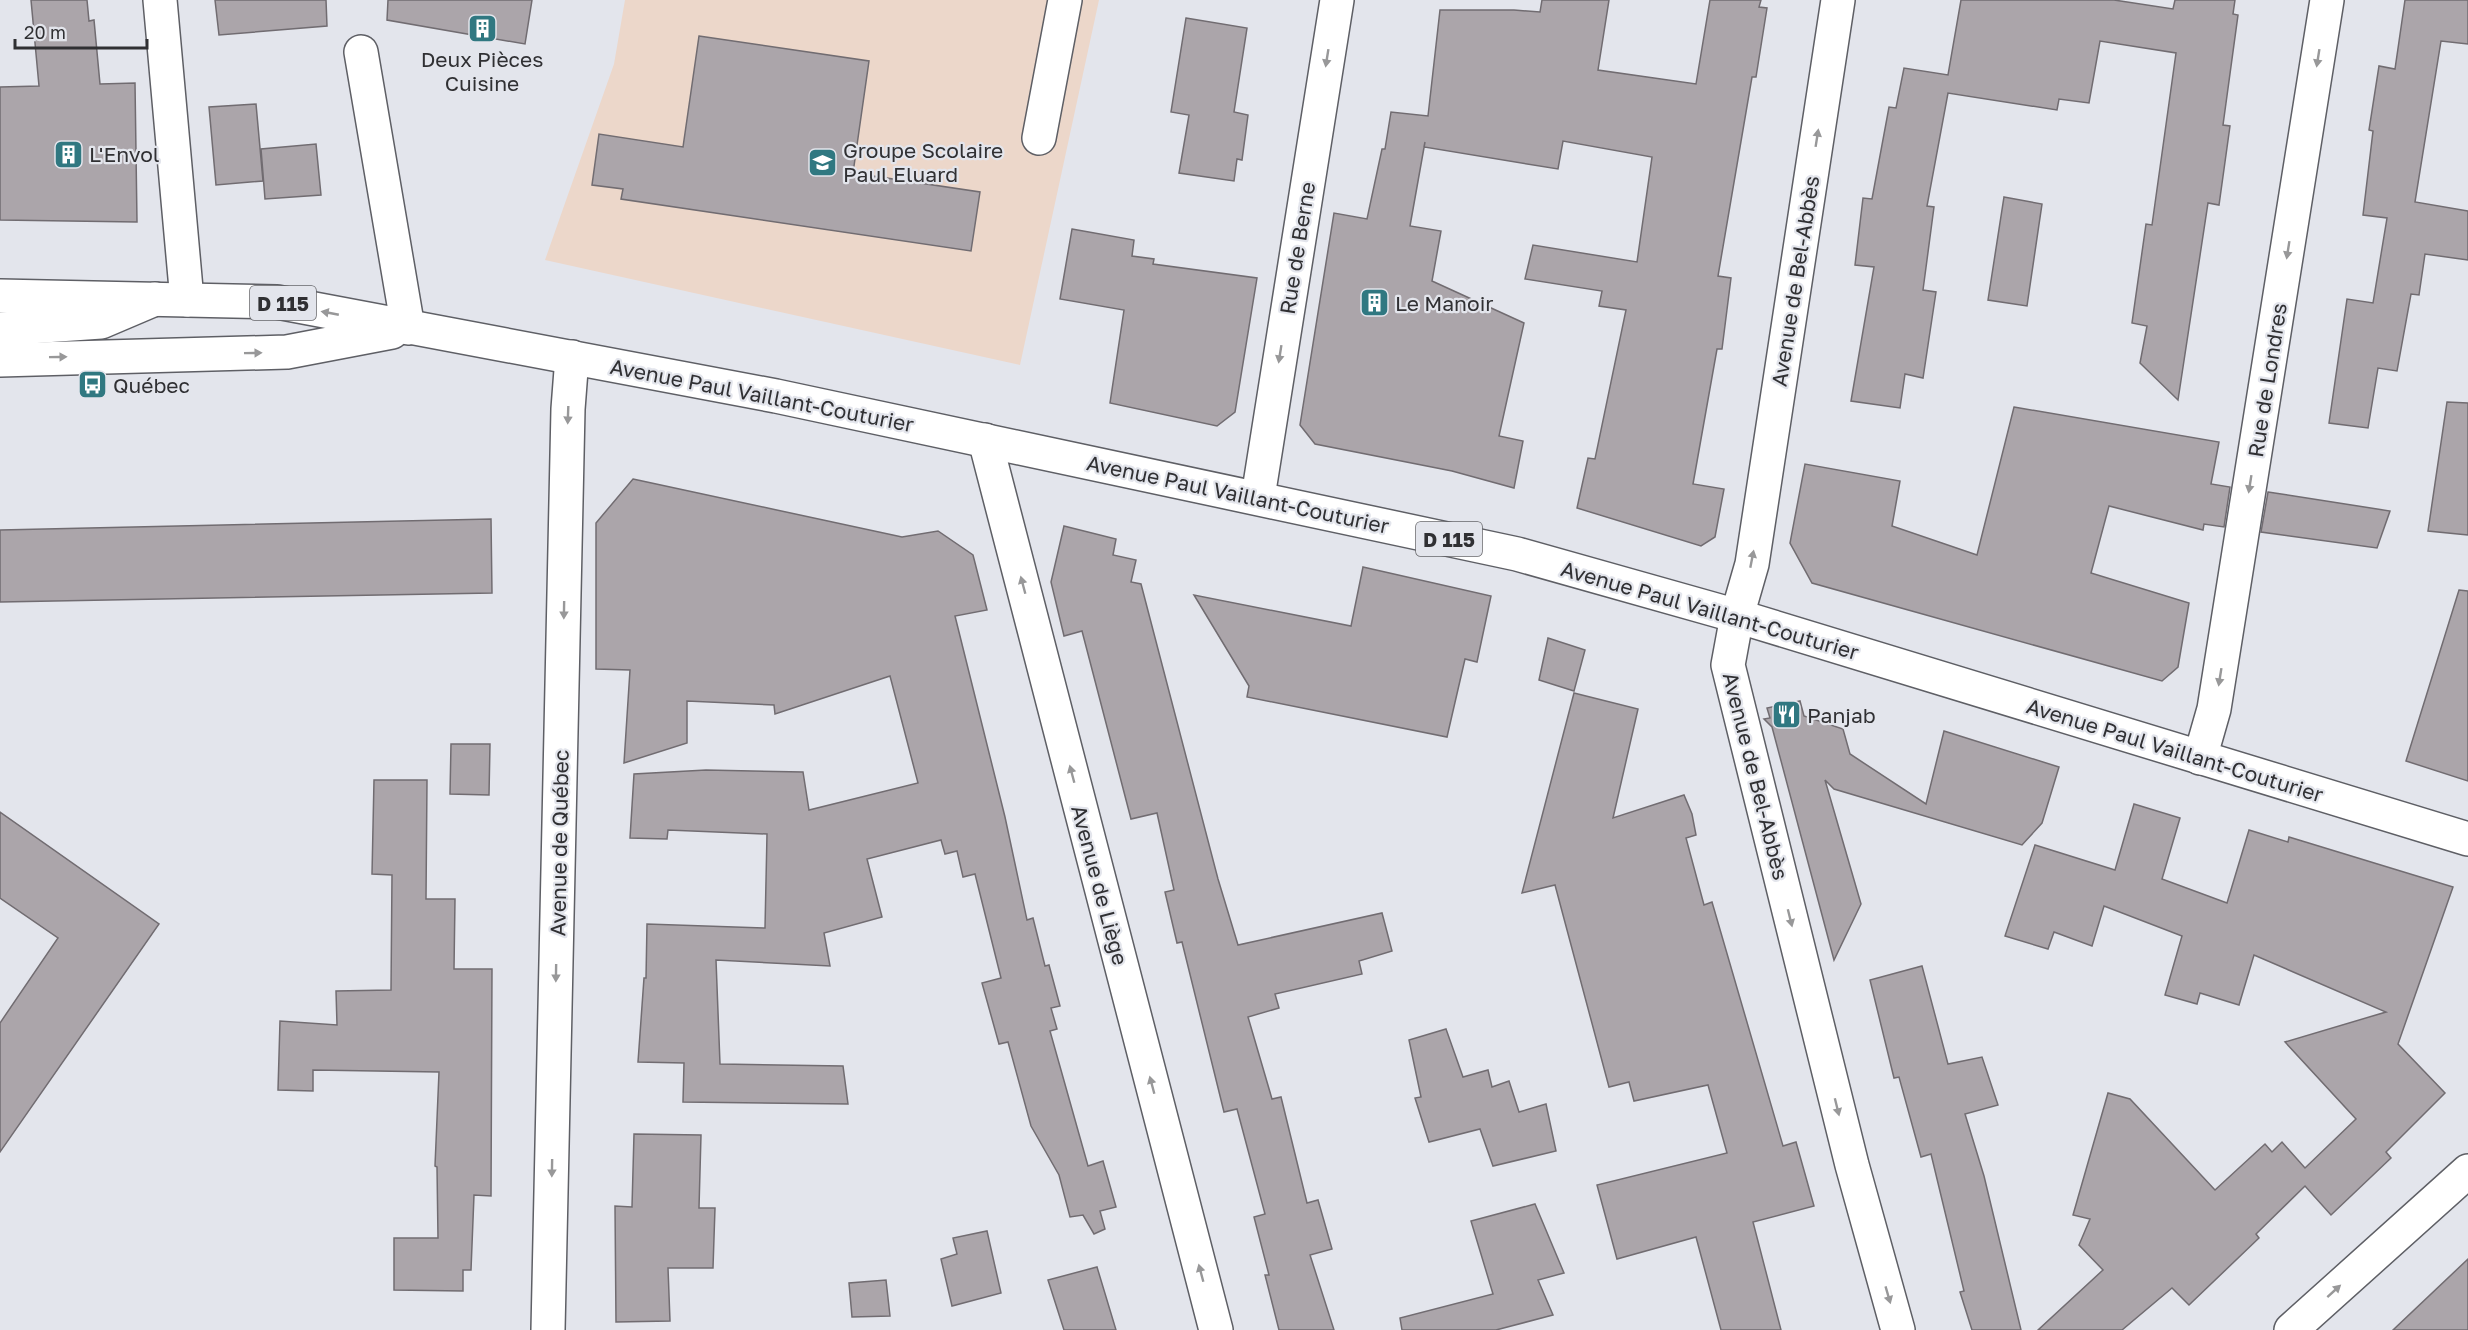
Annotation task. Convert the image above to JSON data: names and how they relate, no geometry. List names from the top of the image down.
{
  "streets": {
    "street": [
      "Rue de Berne",
      "Avenue de Bel-Abbès",
      "D 115",
      "Rue de Londres",
      "Avenue Paul Vaillant-Couturier",
      "Avenue de Québec",
      "Avenue de Liège"
    ]
  },
  "crossings": [
    ["Rue de Berne", "Avenue Paul Vaillant-Couturier"],
    ["Avenue de Bel-Abbès", "Avenue Paul Vaillant-Couturier"],
    ["Rue de Londres", "Avenue Paul Vaillant-Couturier"],
    ["Avenue Paul Vaillant-Couturier", "Avenue de Québec"],
    ["Avenue Paul Vaillant-Couturier", "Avenue de Liège"]
  ],
  "one_way": [
    "Rue de Berne",
    "Rue de Londres",
    "Avenue de Québec",
    "Avenue de Liège"
  ],
  "places": {
    "building": ["Deux Pièces Cuisine", "L'Envol", "Le Manoir"],
    "school or university": ["Groupe Scolaire Paul Eluard"],
    "bus stop": ["Québec"],
    "restaurant": ["Panjab"]
  },
  "scale_bar": "20 m"
}
